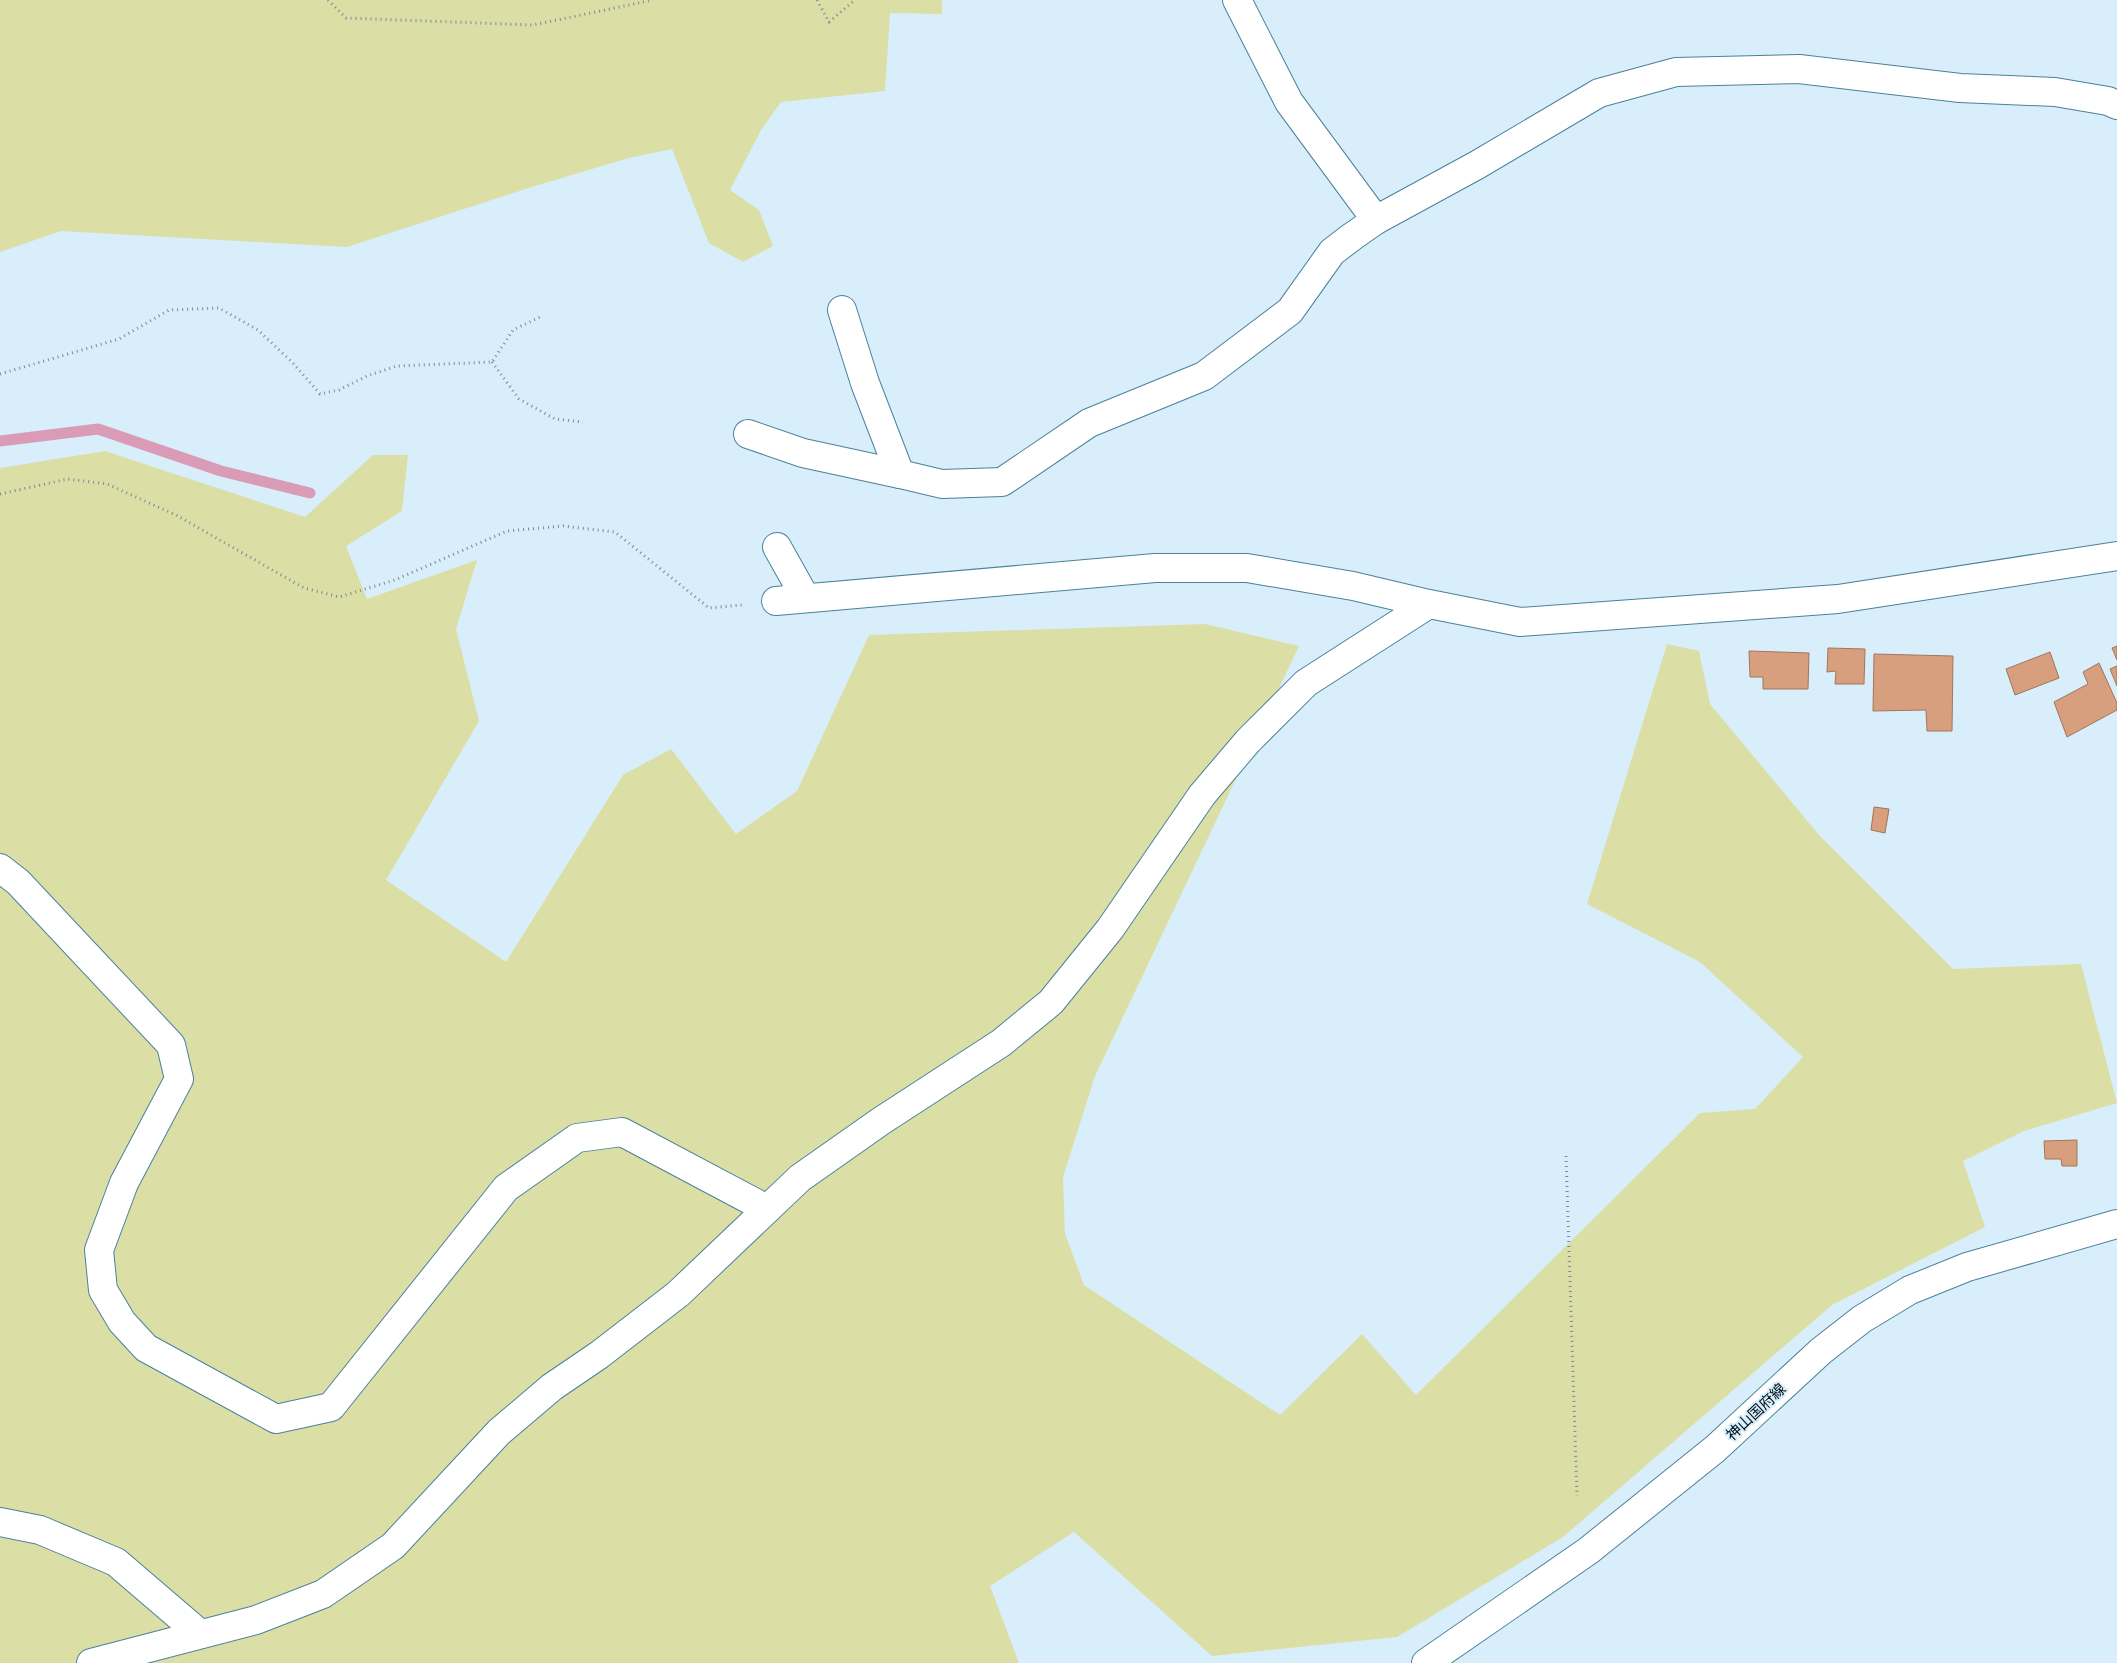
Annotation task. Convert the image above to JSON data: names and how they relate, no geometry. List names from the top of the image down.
{
  "streets": {
    "street": ["神山国府線"]
  }
}
